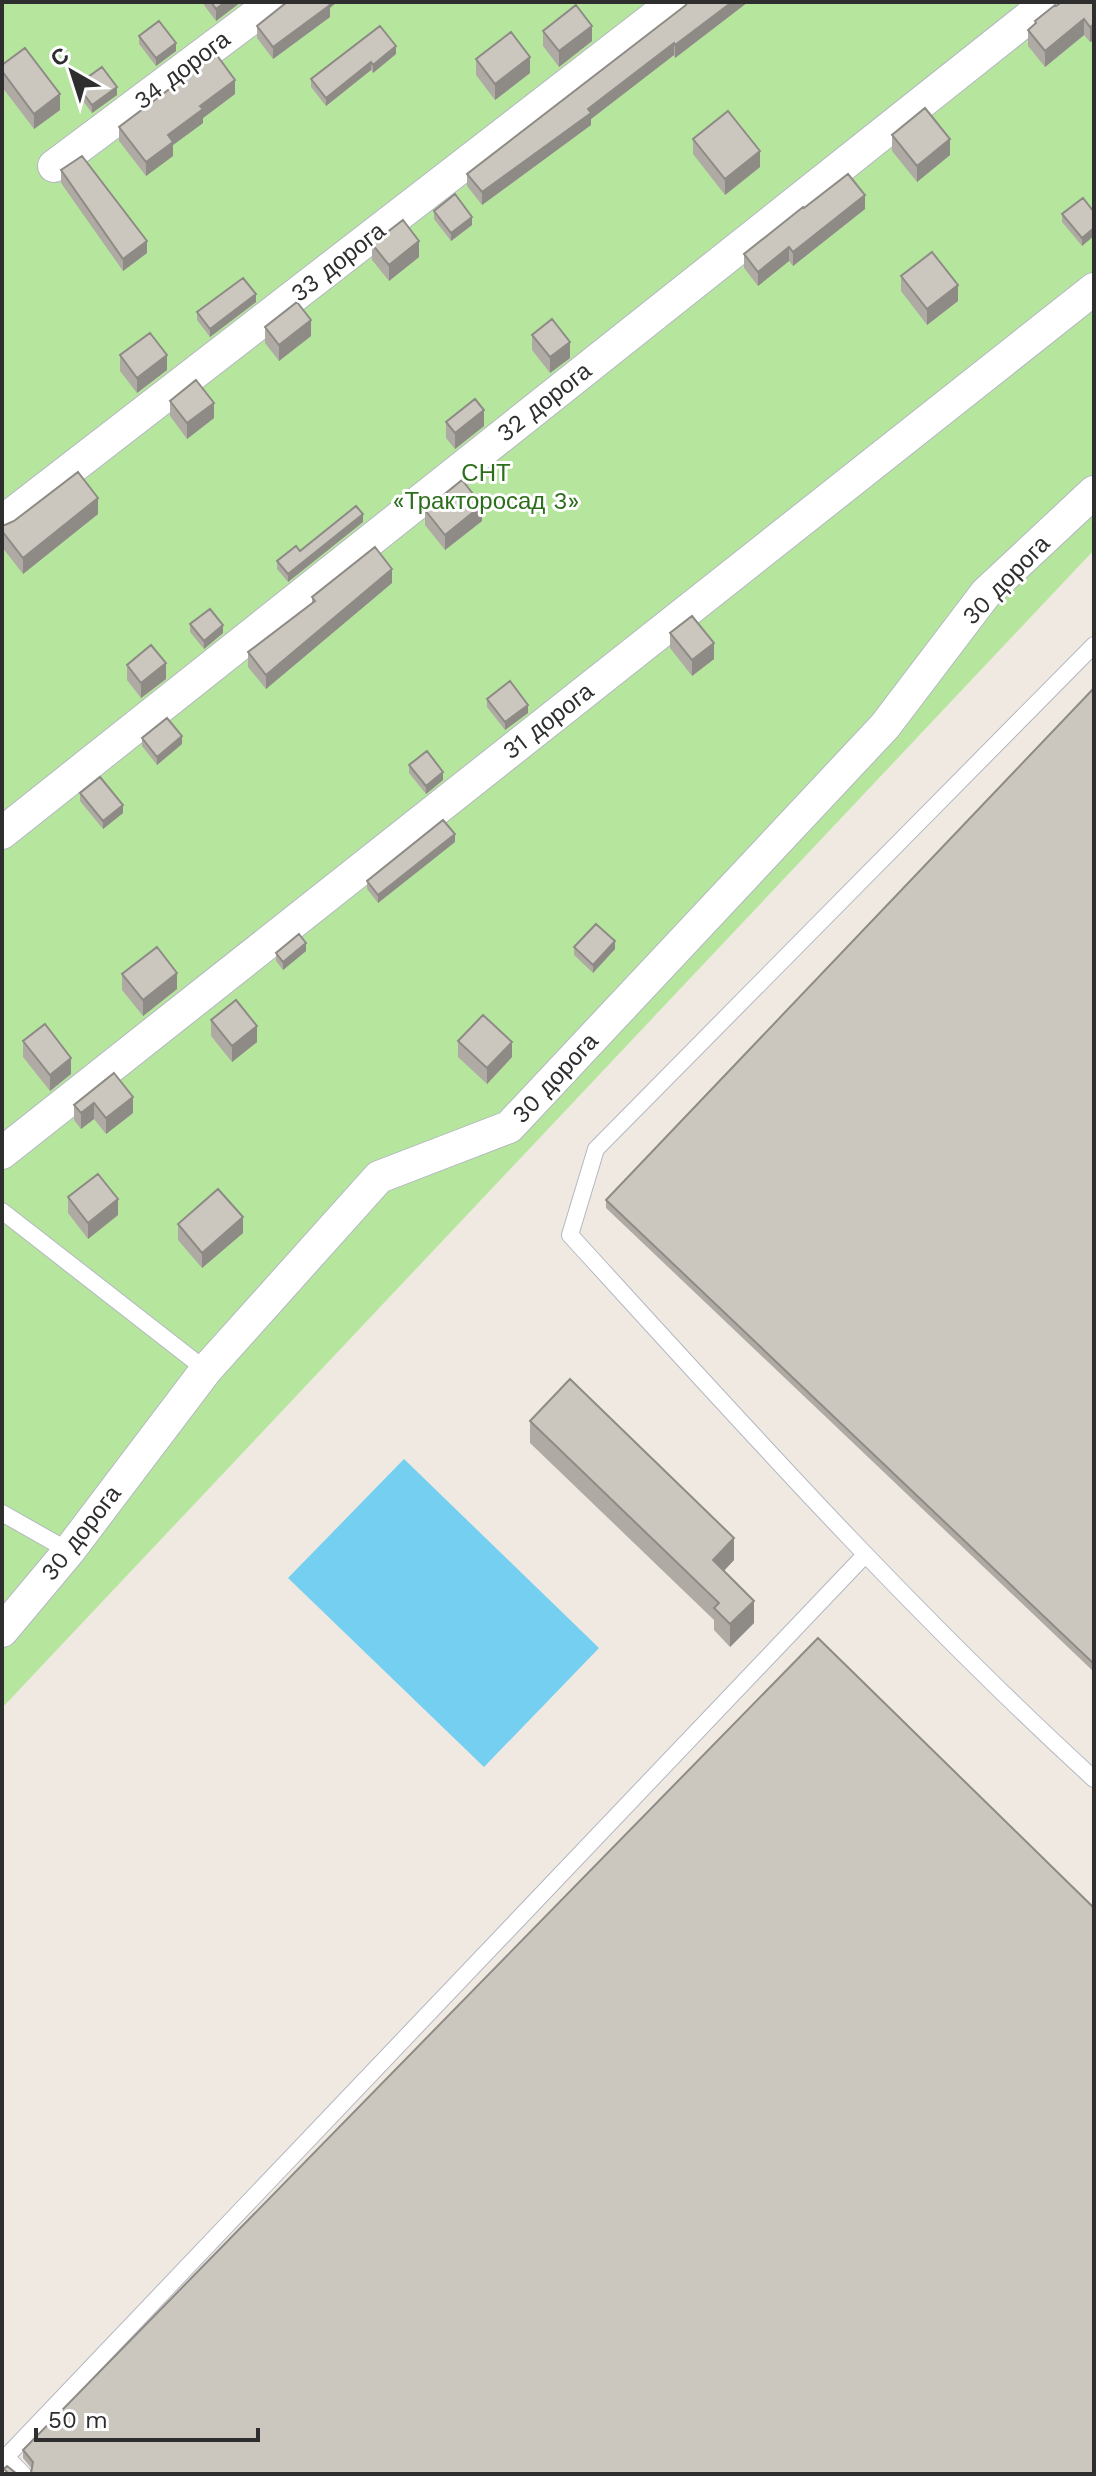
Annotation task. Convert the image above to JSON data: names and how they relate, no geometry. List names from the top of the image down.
{
  "streets": {
    "street": [
      "34 дорога",
      "33 дорога",
      "32 дорога",
      "30 дорога",
      "31 дорога"
    ]
  },
  "parks": ["СНТ «Тракторосад 3»"],
  "scale_bar": "50 m",
  "north": "top left"
}
